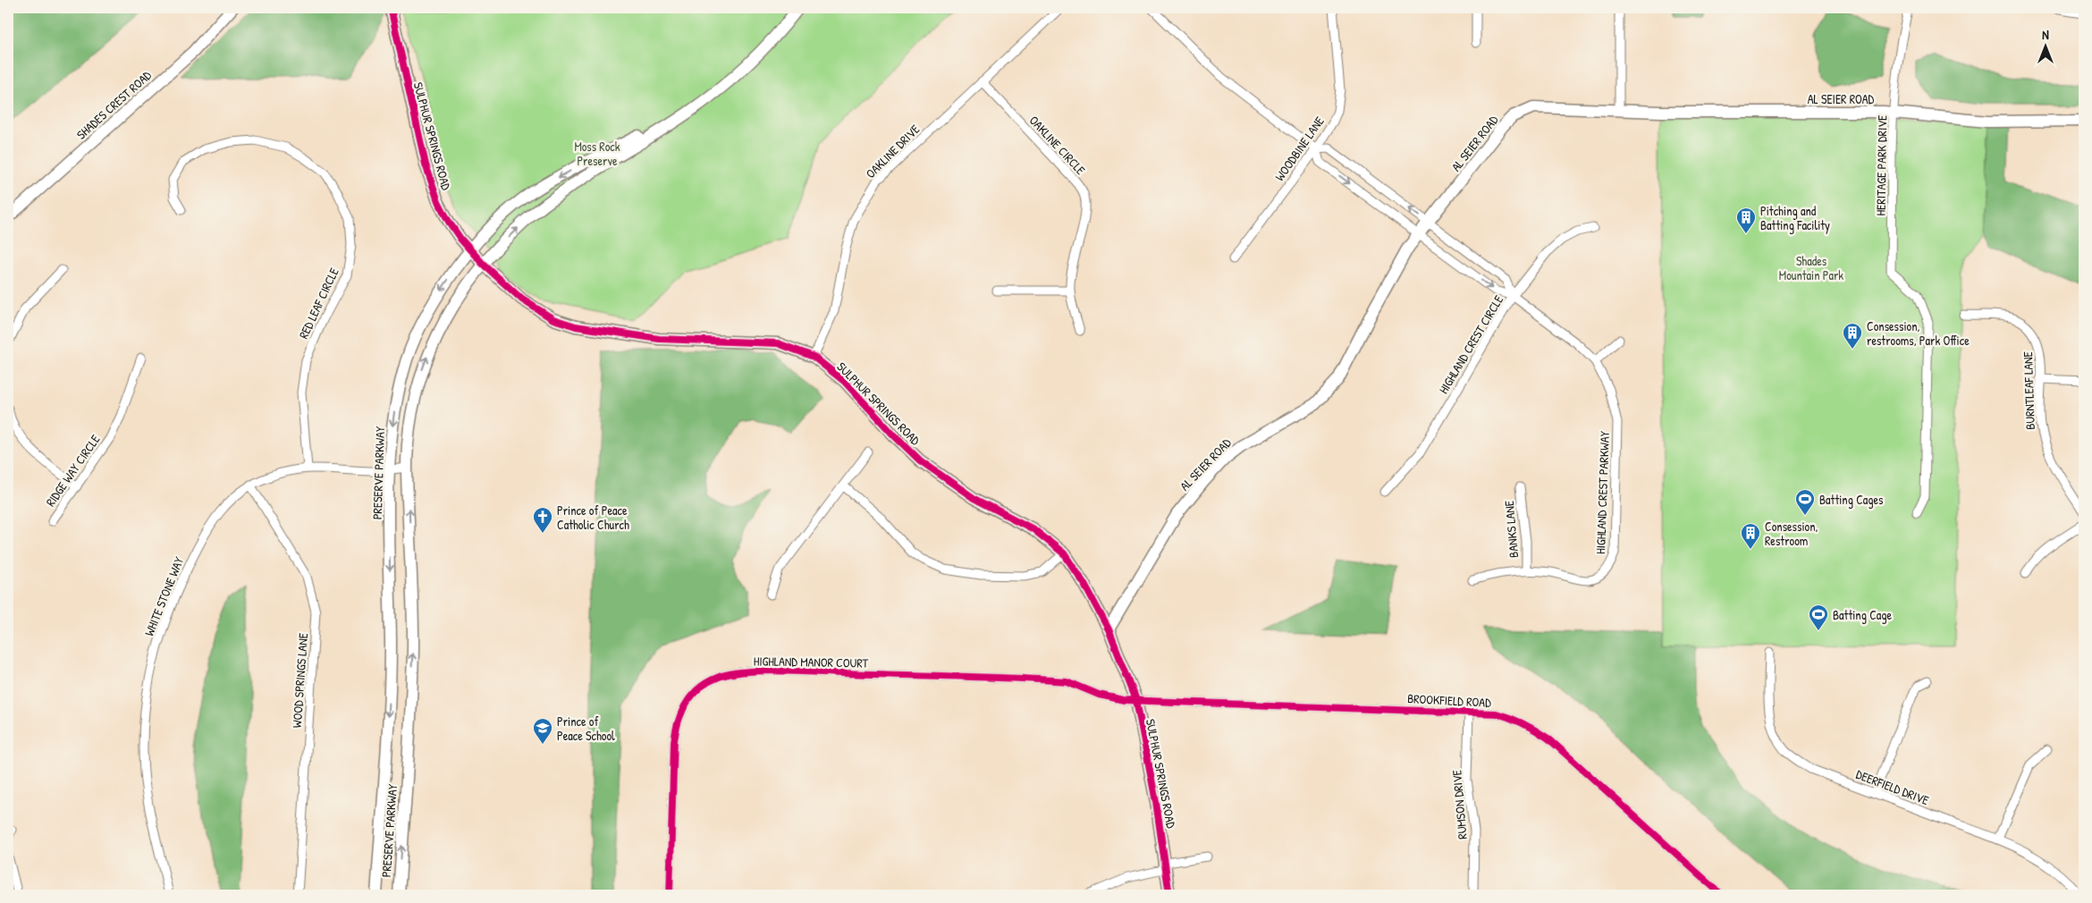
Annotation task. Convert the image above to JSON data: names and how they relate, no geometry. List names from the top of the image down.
{
  "streets": {
    "street": [
      "AL SEIER ROAD",
      "SHADES CREST ROAD",
      "SULPHUR SPRINGS ROAD",
      "OAKLINE CIRCLE",
      "WOODBINE LANE",
      "OAKLINE DRIVE",
      "HERITAGE PARK DRIVE",
      "RED LEAF CIRCLE",
      "HIGHLAND CREST CIRCLE",
      "BURNTLEAF LANE",
      "RIDGE WAY CIRCLE",
      "PRESERVE PARKWAY",
      "HIGHLAND CREST PARKWAY",
      "BANKS LANE",
      "WHITE STONE WAY",
      "HIGHLAND MANOR COURT",
      "WOOD SPRINGS LANE",
      "BROOKFIELD ROAD",
      "DEERFIELD DRIVE",
      "RUMSON DRIVE"
    ]
  },
  "crossings": [
    ["AL SEIER ROAD", "SULPHUR SPRINGS ROAD"],
    ["AL SEIER ROAD", "HERITAGE PARK DRIVE"],
    ["AL SEIER ROAD", "HIGHLAND CREST PARKWAY"],
    ["SULPHUR SPRINGS ROAD", "OAKLINE DRIVE"],
    ["SULPHUR SPRINGS ROAD", "PRESERVE PARKWAY"],
    ["SULPHUR SPRINGS ROAD", "HIGHLAND MANOR COURT"],
    ["SULPHUR SPRINGS ROAD", "BROOKFIELD ROAD"],
    ["OAKLINE CIRCLE", "OAKLINE DRIVE"],
    ["WOODBINE LANE", "HIGHLAND CREST PARKWAY"],
    ["RED LEAF CIRCLE", "WHITE STONE WAY"],
    ["HIGHLAND CREST CIRCLE", "HIGHLAND CREST PARKWAY"],
    ["PRESERVE PARKWAY", "WHITE STONE WAY"],
    ["HIGHLAND CREST PARKWAY", "BANKS LANE"],
    ["WHITE STONE WAY", "WOOD SPRINGS LANE"],
    ["HIGHLAND MANOR COURT", "BROOKFIELD ROAD"],
    ["BROOKFIELD ROAD", "RUMSON DRIVE"]
  ],
  "parks": ["Moss Rock Preserve", "Shades Mountain Park"],
  "places": {
    "building": ["Pitching and Batting Facility", "Consession, restrooms, Park Office", "Consession, Restroom"],
    "sports": ["Batting Cages", "Batting Cage"],
    "church": ["Prince of Peace Catholic Church"],
    "school or university": ["Prince of Peace School"]
  },
  "north": "top"
}
